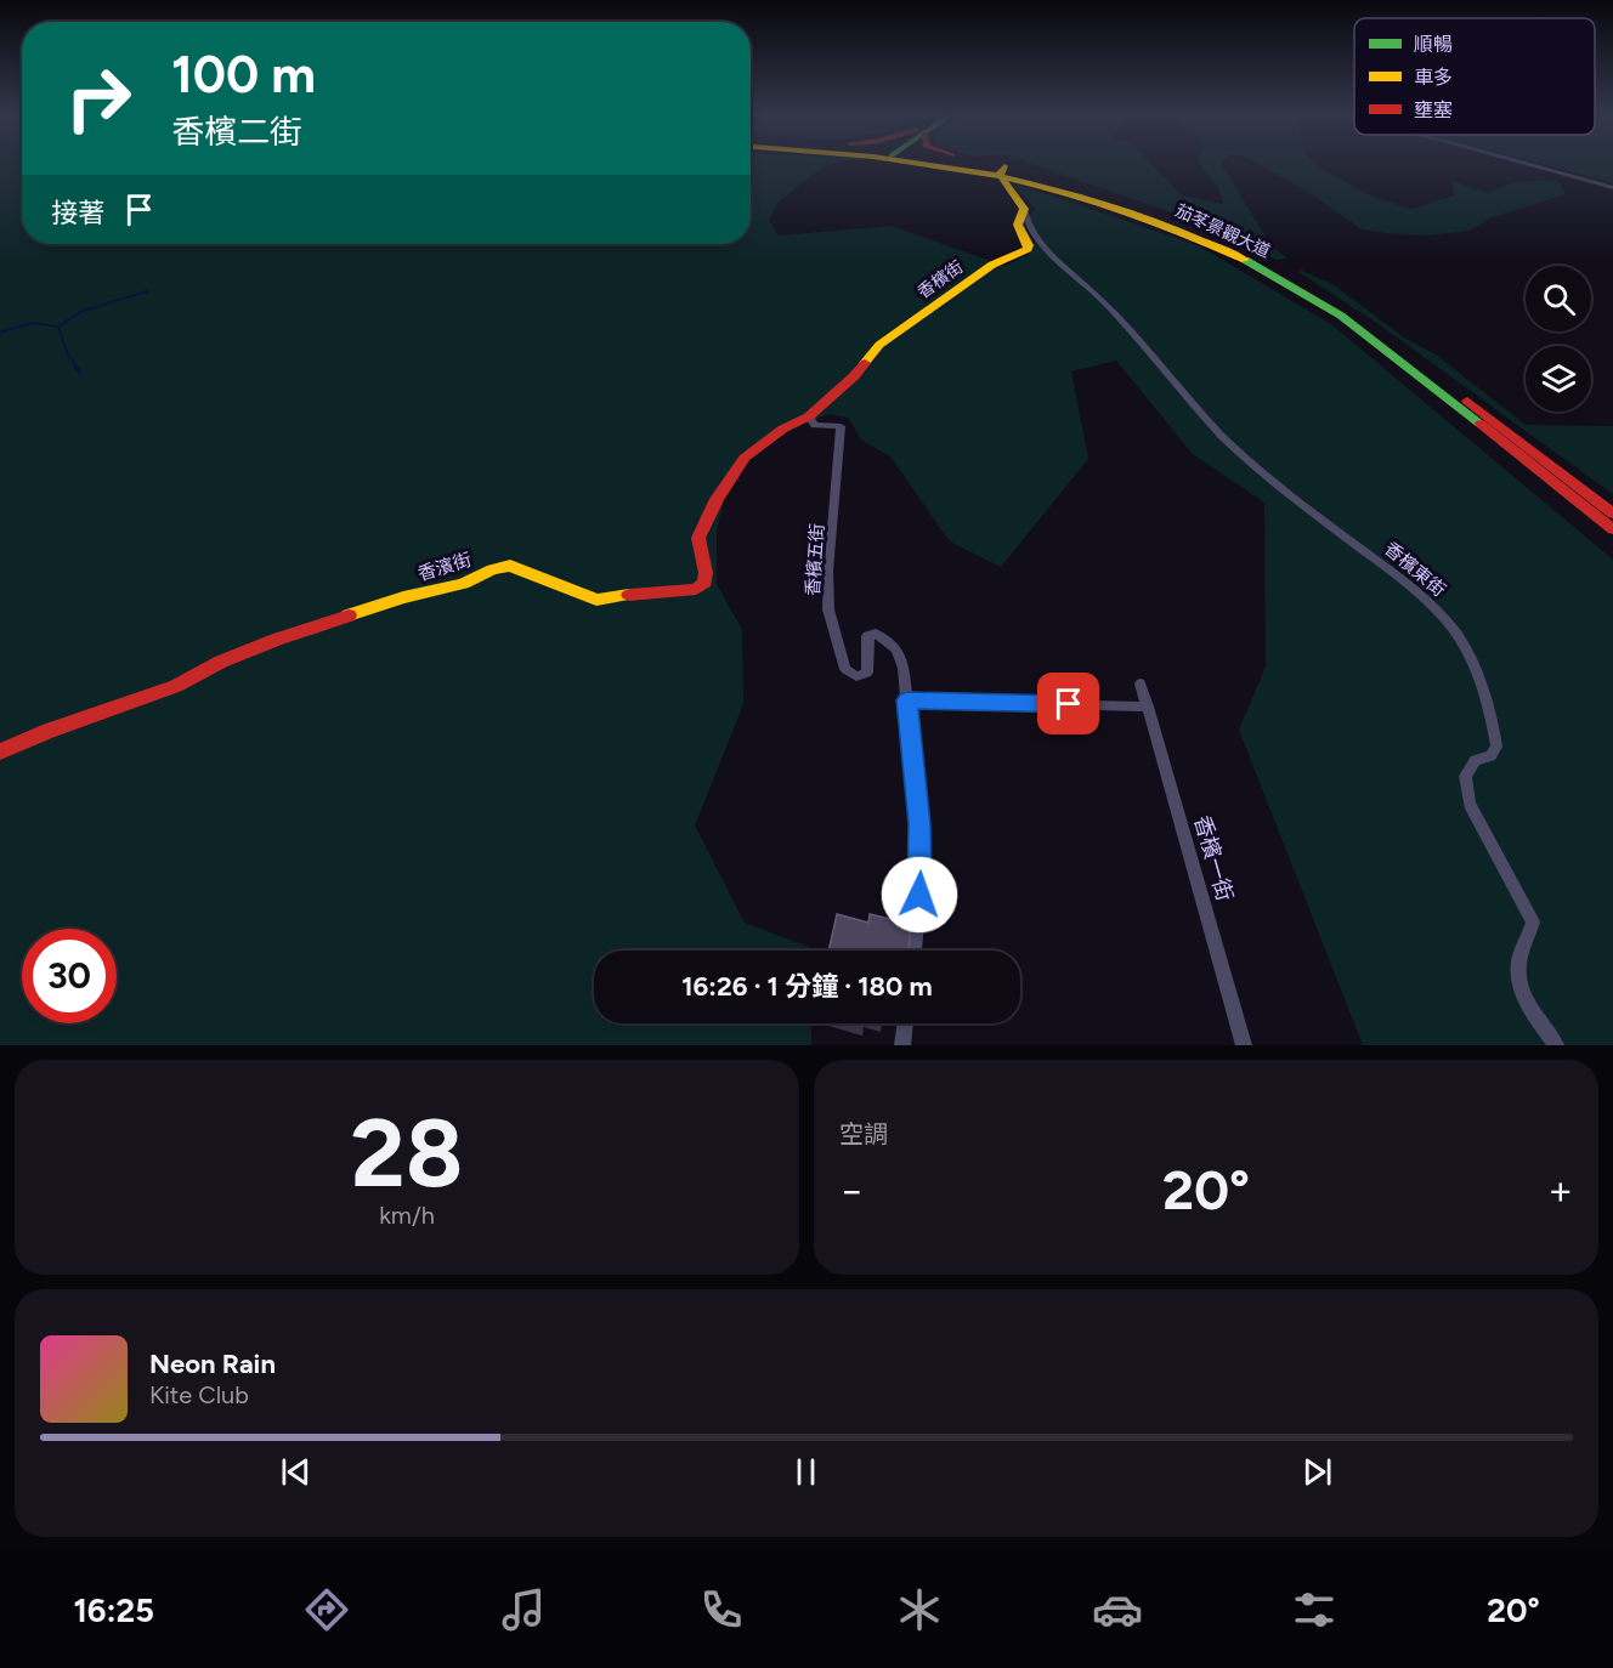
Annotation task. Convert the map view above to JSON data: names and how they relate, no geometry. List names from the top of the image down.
{
  "streets": {
    "street": [
      "茄苳景觀大道",
      "香檳街",
      "香檳五街",
      "香濱街",
      "香檳東街",
      "香檳一街"
    ]
  },
  "crossings": [
    ["茄苳景觀大道", "香檳街"],
    ["香檳街", "香檳五街"],
    ["香檳街", "香濱街"],
    ["香檳街", "香檳東街"],
    ["香檳五街", "香濱街"]
  ],
  "legend": ["順暢", "車多", "壅塞"],
  "page": {
    "turn": ["100 m", "香檳二街"],
    "then": "接著",
    "limit": "30",
    "trip": "16:26 · 1 分鐘 · 180 m",
    "tile": [
      ["28", "km/h"],
      "空調"
    ],
    "heat": ["−", "20°", "+"],
    "song": ["Neon Rain", "Kite Club"],
    "tabs": ["16:25", "20°"]
  }
}
